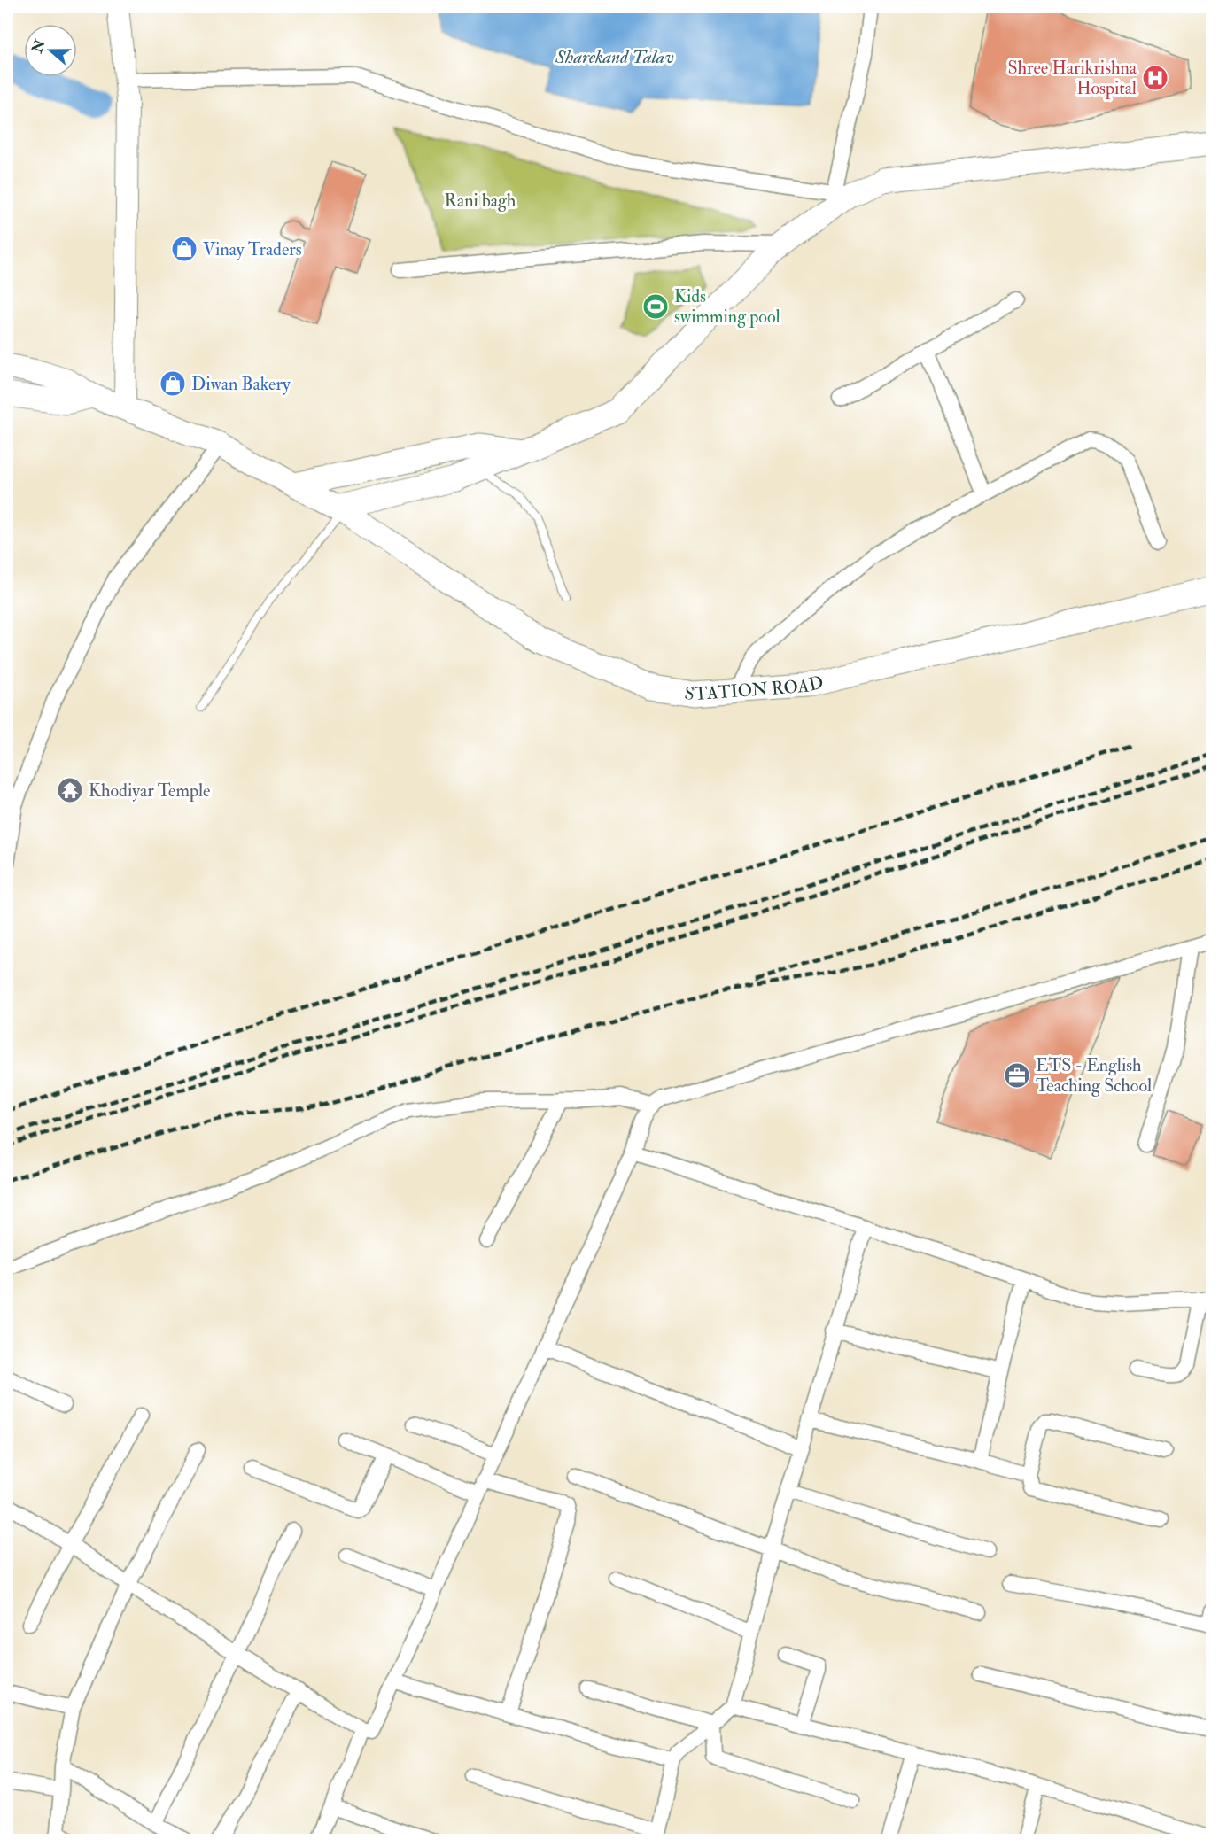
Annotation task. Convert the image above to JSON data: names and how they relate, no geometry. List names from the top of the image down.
{
  "streets": {
    "main road": ["STATION ROAD"]
  },
  "water": ["Sharekand Talav"],
  "parks": ["Rani bagh"],
  "places": {
    "hospital": ["Shree Harikrishna Hospital"],
    "shop": ["Vinay Traders", "Diwan Bakery"],
    "sports": ["Kids swimming pool"],
    "temple": ["Khodiyar Temple"],
    "office": ["ETS - English Teaching School"]
  },
  "north": "left"
}
